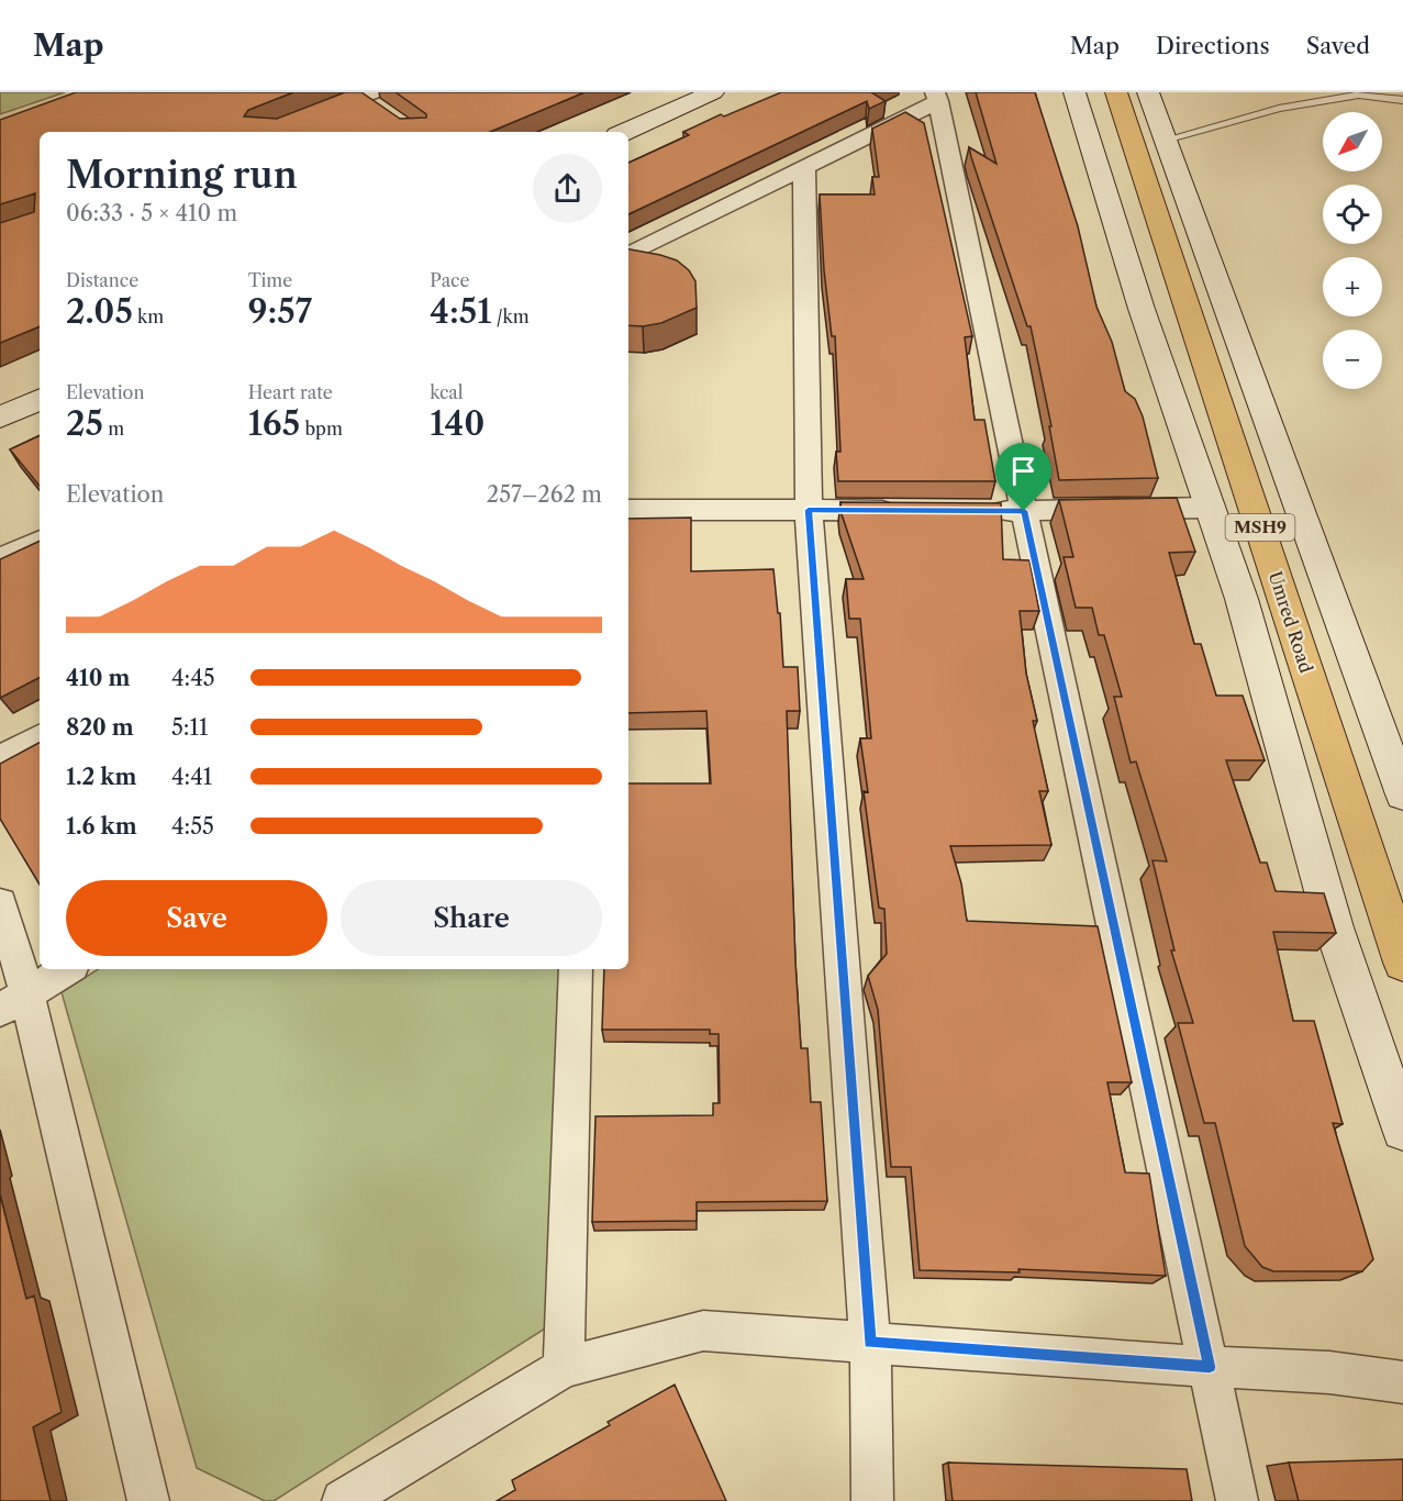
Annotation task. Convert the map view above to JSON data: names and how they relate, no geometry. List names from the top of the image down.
{
  "streets": {
    "main road": ["MSH9", "Umred Road"]
  },
  "north": "bottom left",
  "page": {
    "header": "Map",
    "nav": ["Map", "Directions", "Saved"],
    "map_buttons": ["+", "−"],
    "heading": ["Morning run", "06:33 · 5 × 410 m"],
    "stats": [
      ["Distance", "2.05 km"],
      ["Time", "9:57"],
      ["Pace", "4:51 /km"],
      ["Elevation", "25 m"],
      ["Heart rate", "165 bpm"],
      ["kcal", "140"]
    ],
    "chart": ["Elevation", "257–262 m"],
    "list": [
      {
        "name": "410 m",
        "note": "4:45"
      },
      {
        "name": "820 m",
        "note": "5:11"
      },
      {
        "name": "1.2 km",
        "note": "4:41"
      },
      {
        "name": "1.6 km",
        "note": "4:55"
      }
    ],
    "buttons": ["Save", "Share"]
  }
}
